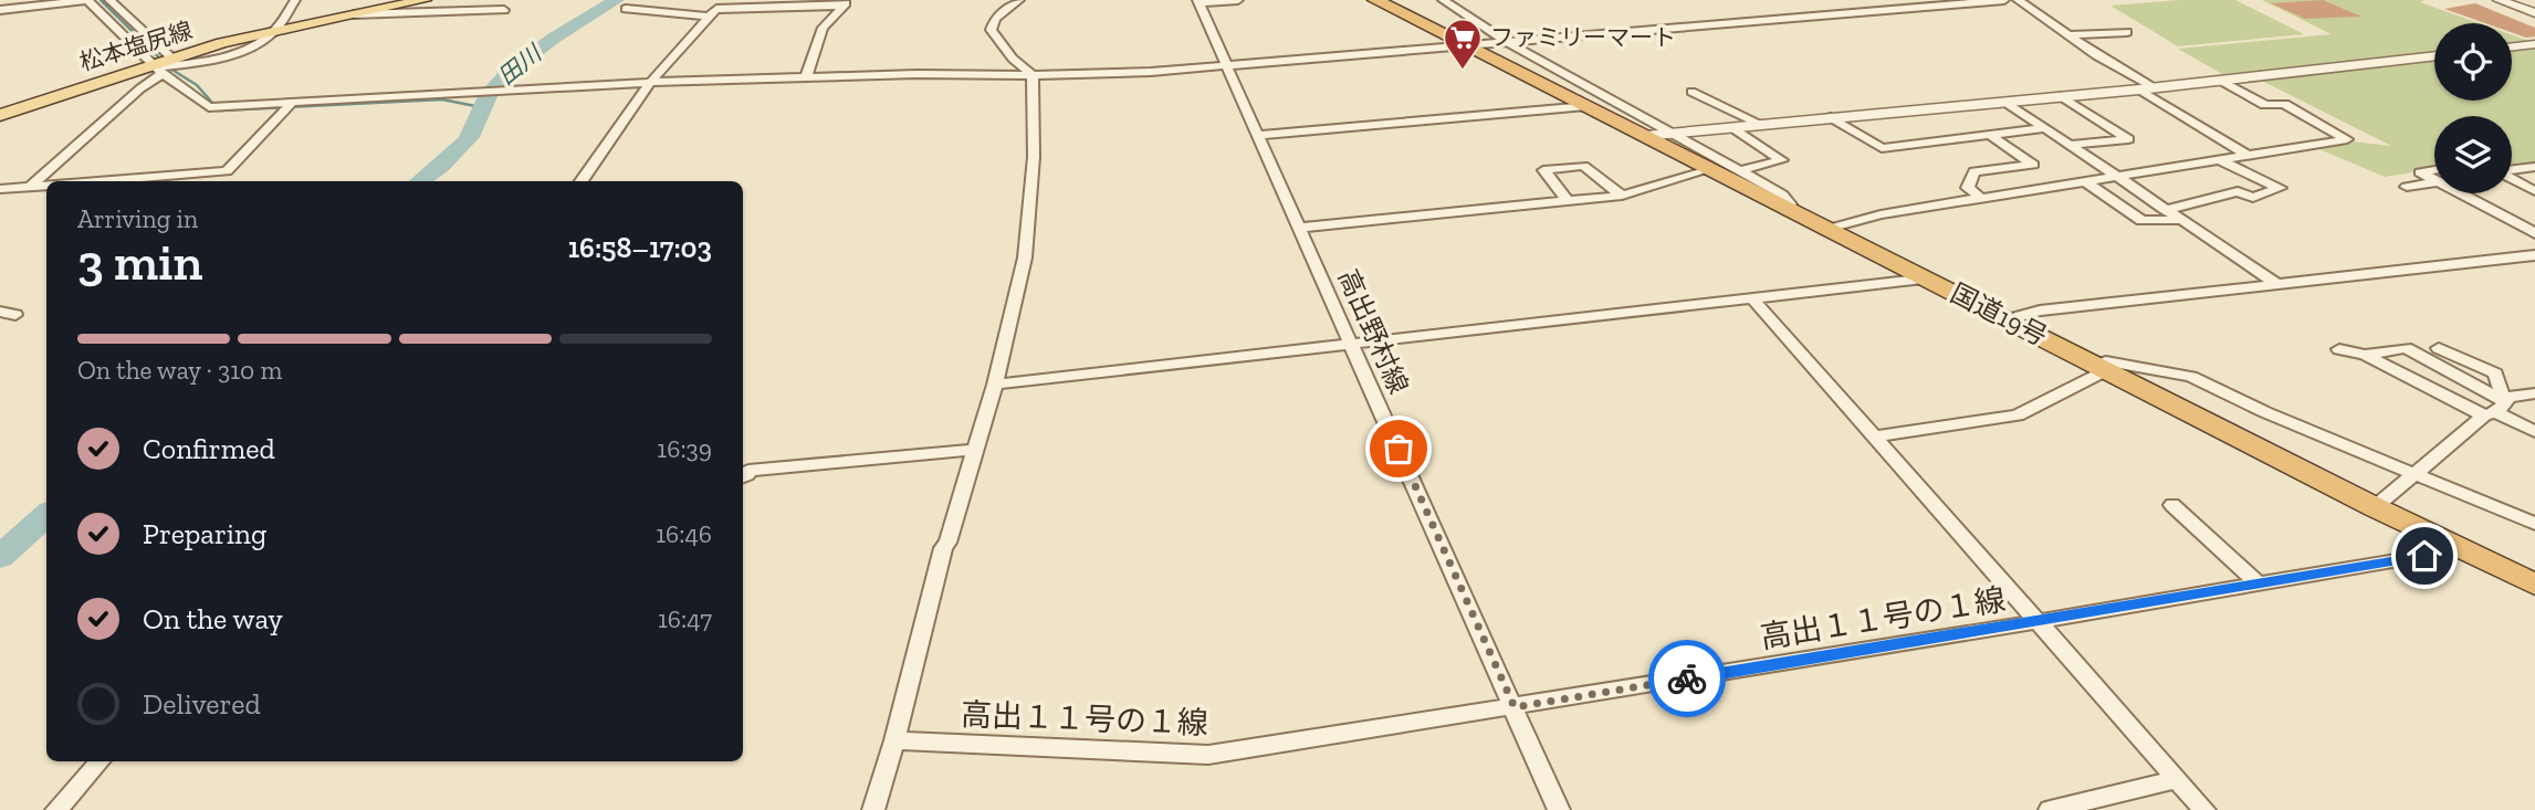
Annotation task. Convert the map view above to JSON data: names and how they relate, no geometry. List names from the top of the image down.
{
  "streets": {
    "highway": ["国道19号"],
    "main road": ["松本塩尻線"],
    "street": ["高出野村線", "高出１１号の１線"]
  },
  "crossings": [
    ["国道19号", "高出１１号の１線"],
    ["高出野村線", "高出１１号の１線"]
  ],
  "water": ["田川"],
  "places": {
    "supermarket": ["ファミリーマート"]
  },
  "page": {
    "heading": ["3 min", "Arriving in", "16:58–17:03"],
    "bar": "On the way · 310 m",
    "list": [
      ["Confirmed", "16:39"],
      ["Preparing", "16:46"],
      ["On the way", "16:47"],
      "Delivered"
    ]
  }
}
